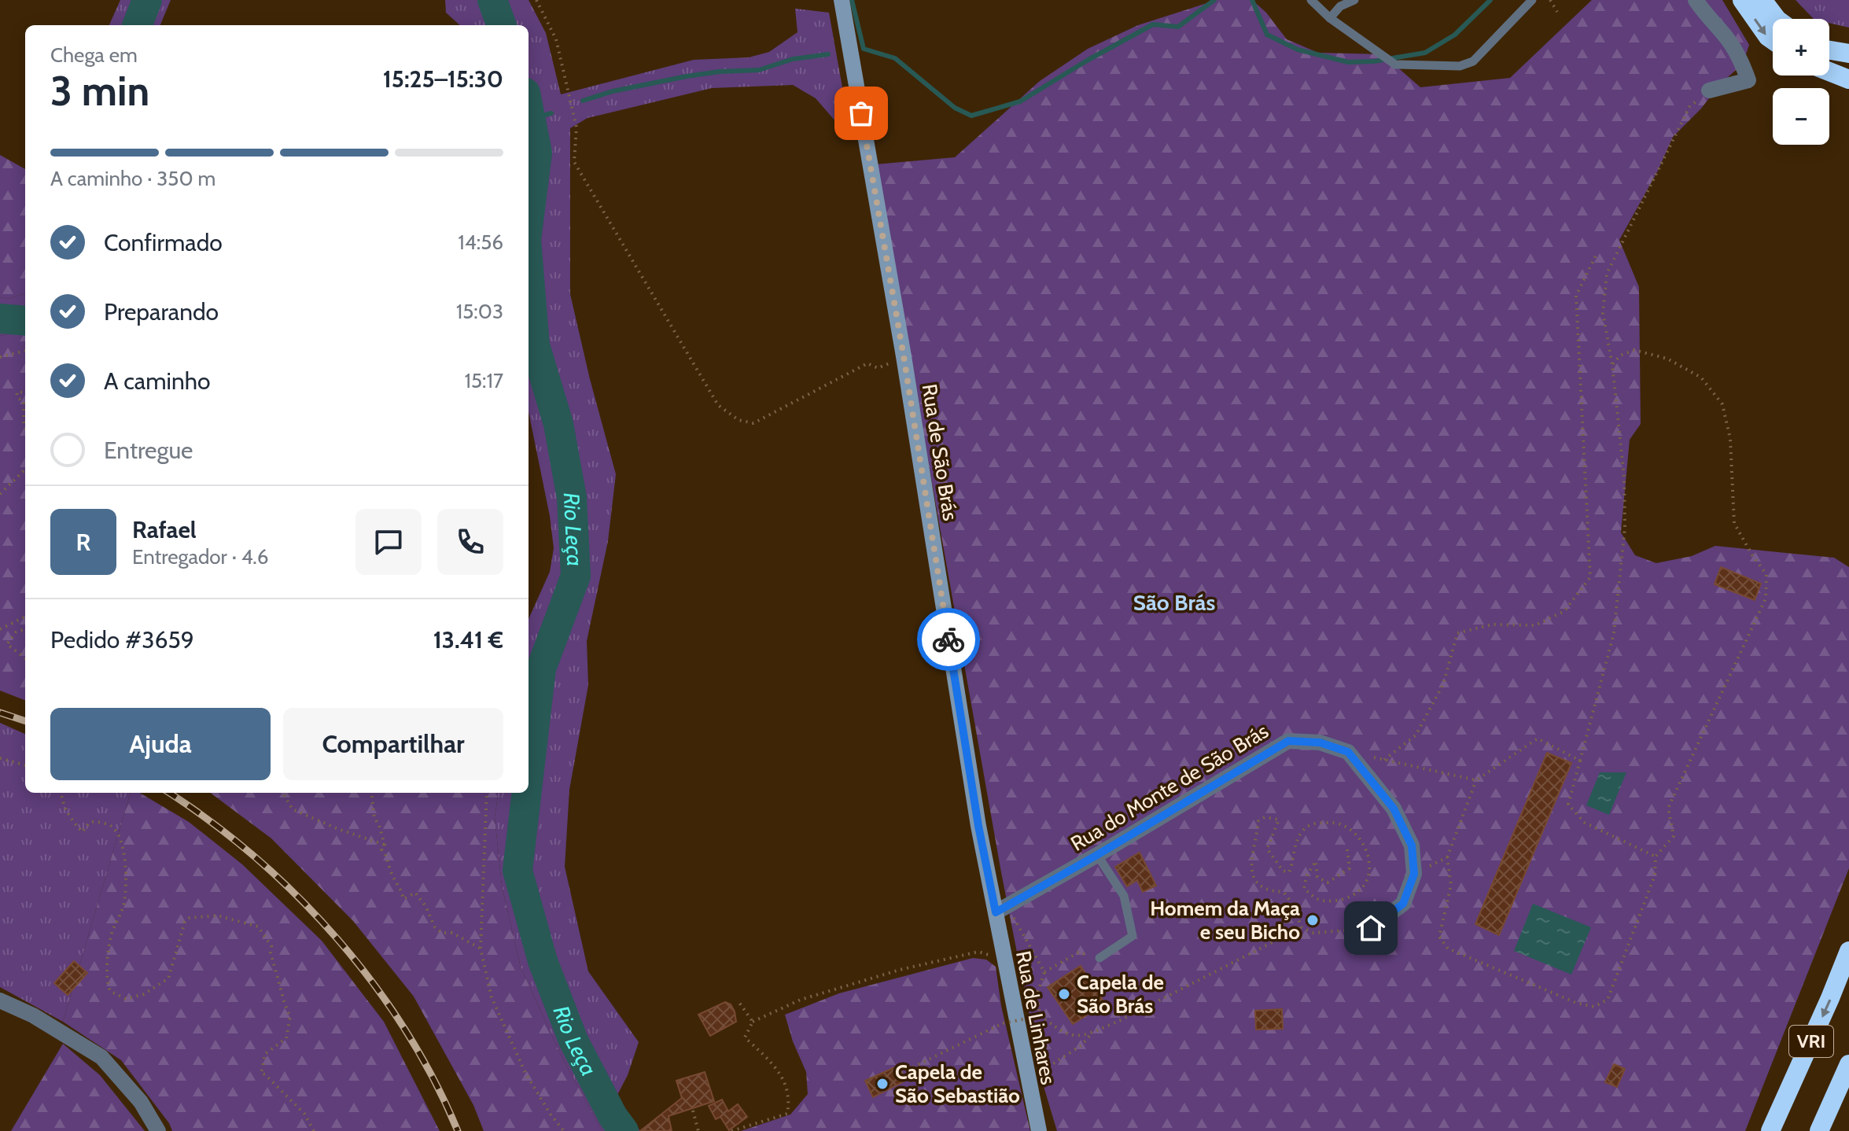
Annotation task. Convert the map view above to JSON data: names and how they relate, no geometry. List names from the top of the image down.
{
  "streets": {
    "highway": ["VRI"],
    "main road": ["Rua de São Brás", "Rua de Linhares"],
    "street": ["Rua do Monte de São Brás"]
  },
  "crossings": [
    ["Rua de São Brás", "Rua do Monte de São Brás"],
    ["Rua de São Brás", "Rua de Linhares"],
    ["Rua do Monte de São Brás", "Rua de Linhares"]
  ],
  "districts": ["São Brás"],
  "water": ["Rio Leça"],
  "places": ["Homem da Maça e seu Bicho", "Capela de São Brás", "Capela de São Sebastião"],
  "page": {
    "map_buttons": ["+", "−"],
    "heading": ["3 min", "Chega em", "15:25–15:30"],
    "panel": [
      "Rafael",
      "Entregador · 4.6",
      "Pedido #3659",
      "13.41 €"
    ],
    "bar": "A caminho · 350 m",
    "list": [
      ["Confirmado", "14:56"],
      ["Preparando", "15:03"],
      ["A caminho", "15:17"],
      "Entregue"
    ],
    "round": "R",
    "buttons": ["Ajuda", "Compartilhar"]
  }
}
